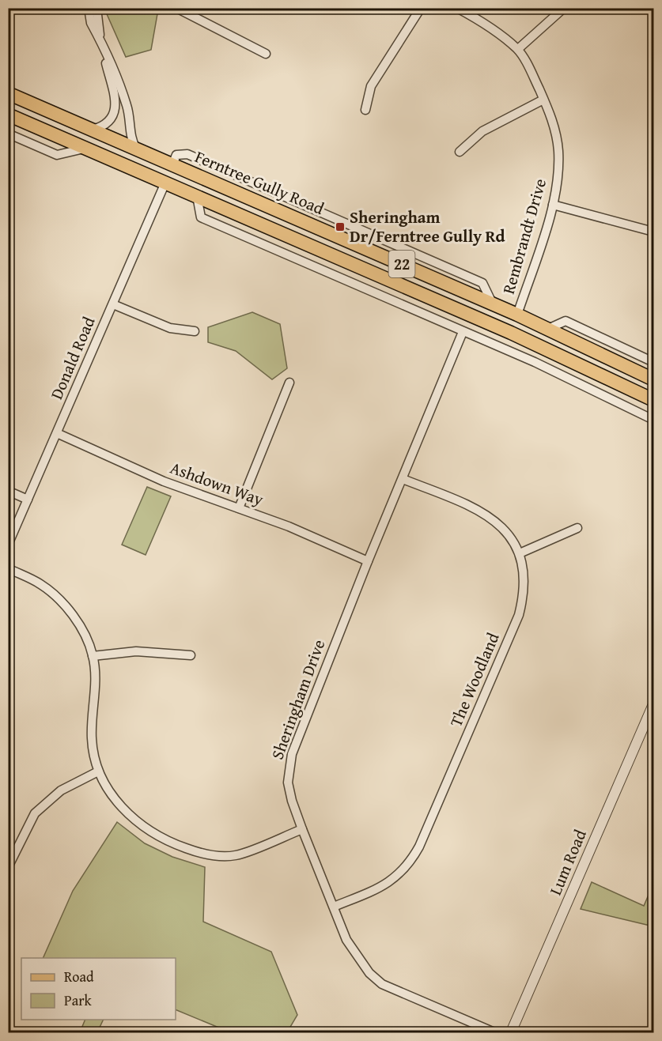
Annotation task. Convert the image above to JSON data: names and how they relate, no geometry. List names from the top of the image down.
{
  "streets": {
    "main road": ["Ferntree Gully Road", "22"],
    "street": [
      "Rembrandt Drive",
      "Donald Road",
      "Ashdown Way",
      "The Woodland",
      "Sheringham Drive",
      "Lum Road"
    ]
  },
  "crossings": [
    ["Ferntree Gully Road", "Rembrandt Drive"],
    ["22", "Donald Road"],
    ["Donald Road", "Ashdown Way"],
    ["Ashdown Way", "Sheringham Drive"],
    ["The Woodland", "Sheringham Drive"]
  ],
  "places": {
    "transit": ["Sheringham Dr/Ferntree Gully Rd"]
  },
  "legend": ["Road", "Park"]
}
